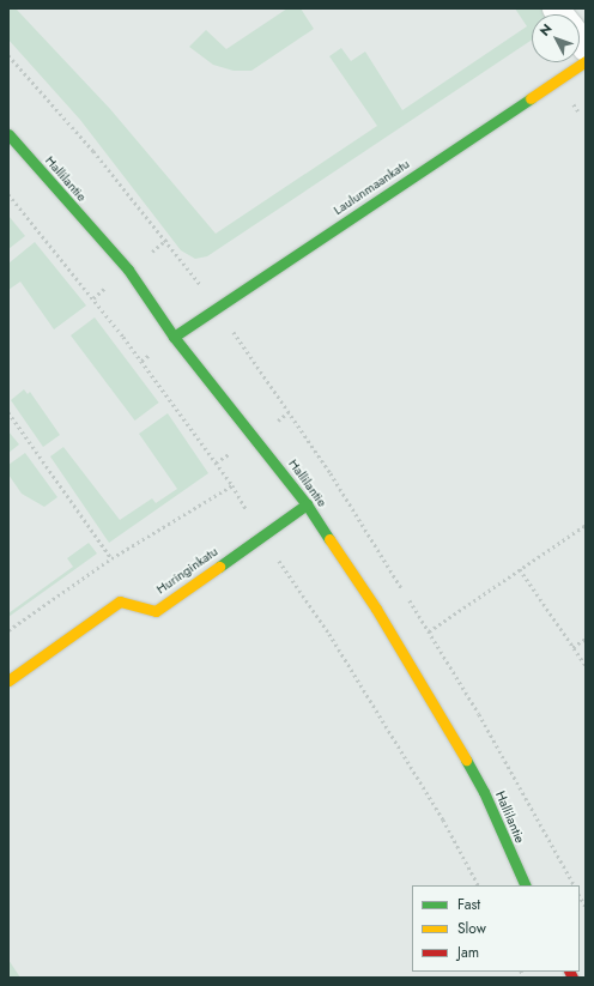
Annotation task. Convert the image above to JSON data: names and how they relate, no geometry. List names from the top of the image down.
{
  "streets": {
    "main road": ["Hallilantie", "Laulunmaankatu", "Huringinkatu"]
  },
  "crossings": [
    ["Hallilantie", "Laulunmaankatu"],
    ["Hallilantie", "Huringinkatu"]
  ],
  "legend": ["Fast", "Slow", "Jam"],
  "north": "top left"
}
